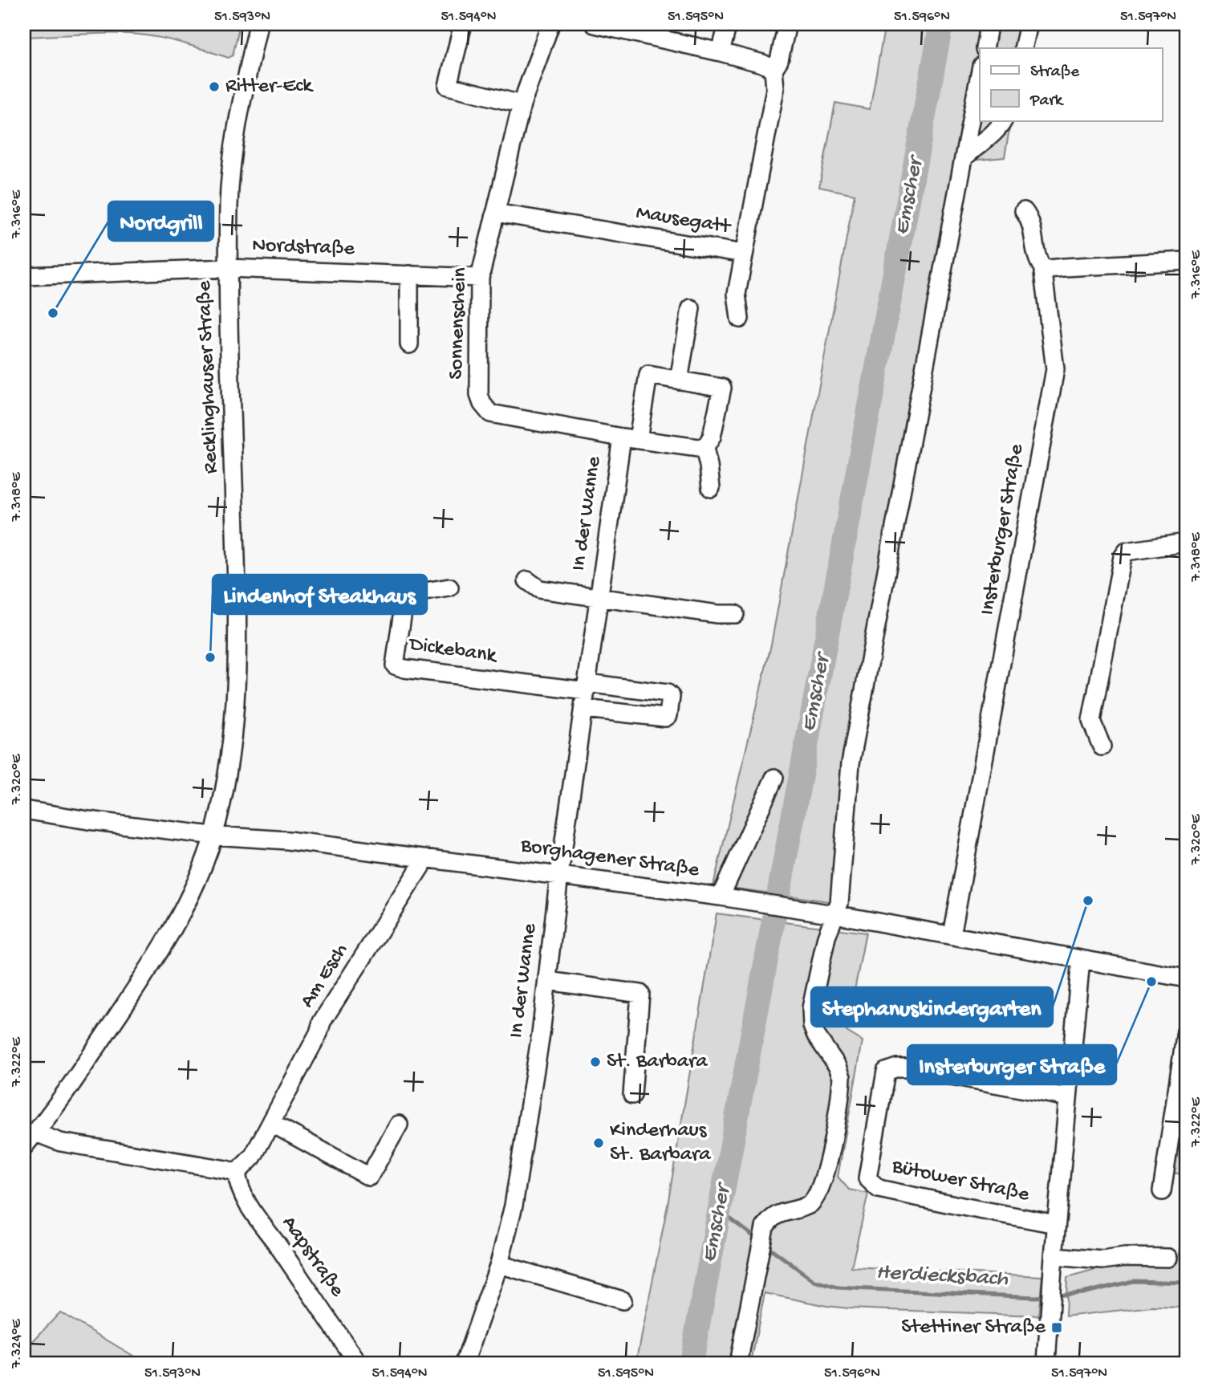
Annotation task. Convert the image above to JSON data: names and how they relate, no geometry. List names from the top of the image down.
{
  "streets": {
    "street": [
      "Mausegatt",
      "Nordstraße",
      "Sonnenschein",
      "Recklinghauser Straße",
      "In der Wanne",
      "Insterburger Straße",
      "Dickebank",
      "Borghagener Straße",
      "Am Esch",
      "Bütower Straße",
      "Aapstraße"
    ]
  },
  "crossings": [
    ["Mausegatt", "Sonnenschein"],
    ["Nordstraße", "Sonnenschein"],
    ["Nordstraße", "Recklinghauser Straße"],
    ["Sonnenschein", "In der Wanne"],
    ["Recklinghauser Straße", "Borghagener Straße"],
    ["In der Wanne", "Dickebank"],
    ["In der Wanne", "Borghagener Straße"],
    ["Insterburger Straße", "Borghagener Straße"],
    ["Borghagener Straße", "Am Esch"],
    ["Am Esch", "Aapstraße"]
  ],
  "water": ["Emscher", "Herdiecksbach"],
  "places": {
    "other": [
      "Ritter-Eck",
      "Nordgrill",
      "Lindenhof Steakhaus",
      "Stephanuskindergarten",
      "Insterburger Straße",
      "St. Barbara",
      "Kinderhaus St. Barbara"
    ],
    "transit": ["Stettiner Straße"]
  },
  "legend": ["Straße", "Park"],
  "coordinates": [
    "51.593°N",
    "51.594°N",
    "51.595°N",
    "51.596°N",
    "51.597°N",
    "7.316°E",
    "7.318°E",
    "7.320°E",
    "7.322°E",
    "7.324°E"
  ]
}
